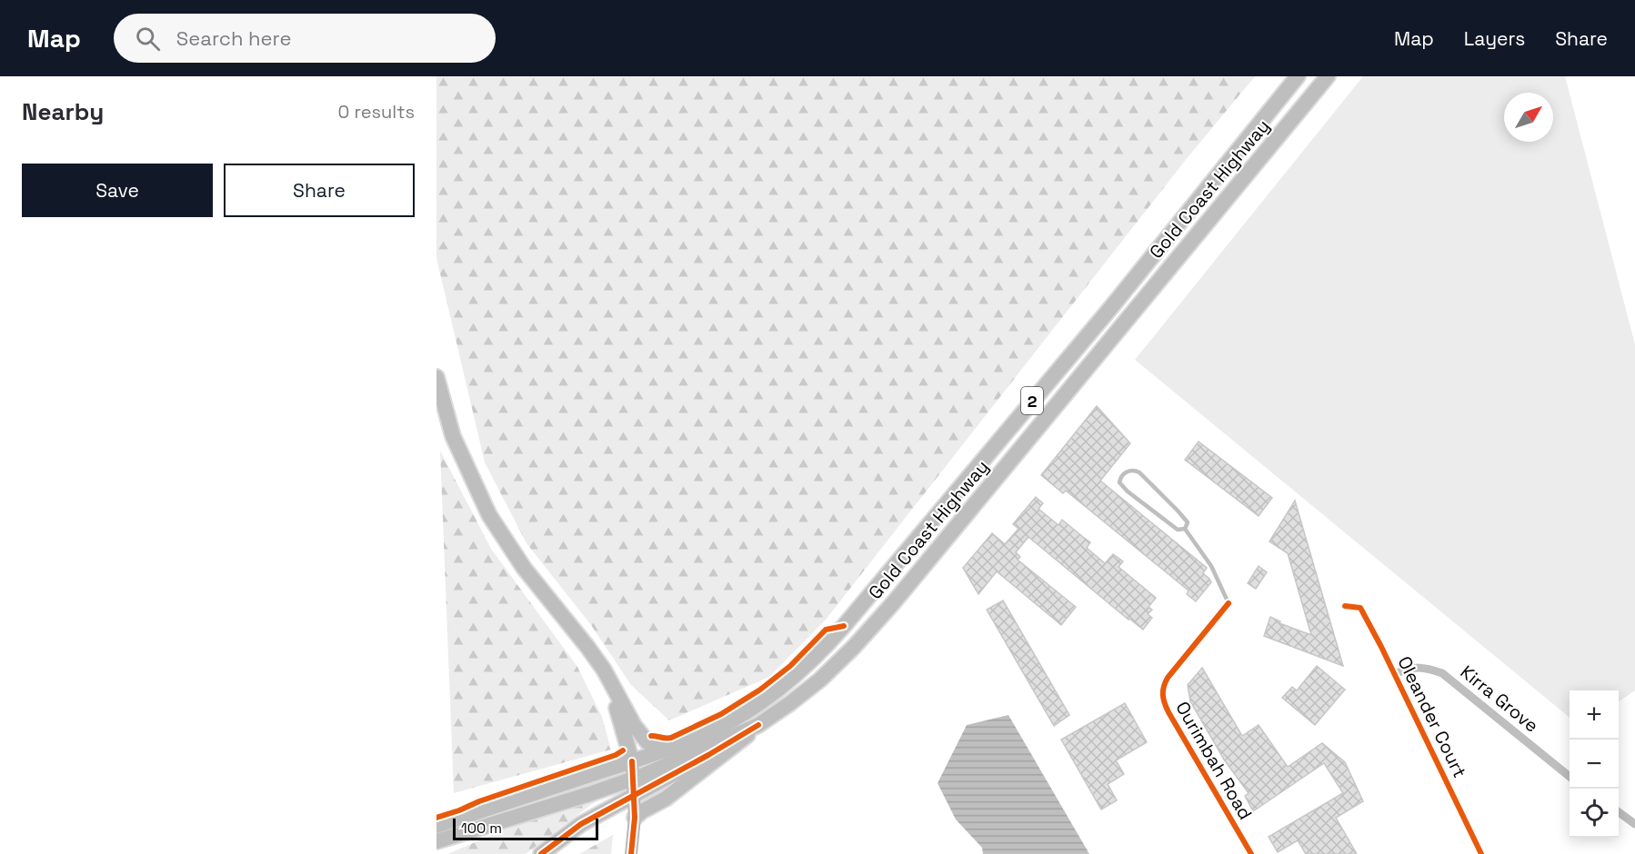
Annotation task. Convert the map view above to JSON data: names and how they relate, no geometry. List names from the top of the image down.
{
  "streets": {
    "highway": ["Gold Coast Highway", "2"],
    "street": ["Kirra Grove", "Oleander Court", "Ourimbah Road"]
  },
  "crossings": [
    ["Kirra Grove", "Oleander Court"]
  ],
  "scale_bar": "100 m",
  "north": "top right",
  "page": {
    "header": "Map",
    "search": "Search here",
    "nav": ["Map", "Layers", "Share"],
    "heading": ["Nearby", "0 results"],
    "buttons": ["Save", "Share"],
    "map_buttons": ["+", "−"],
    "scale": "100 m"
  }
}
